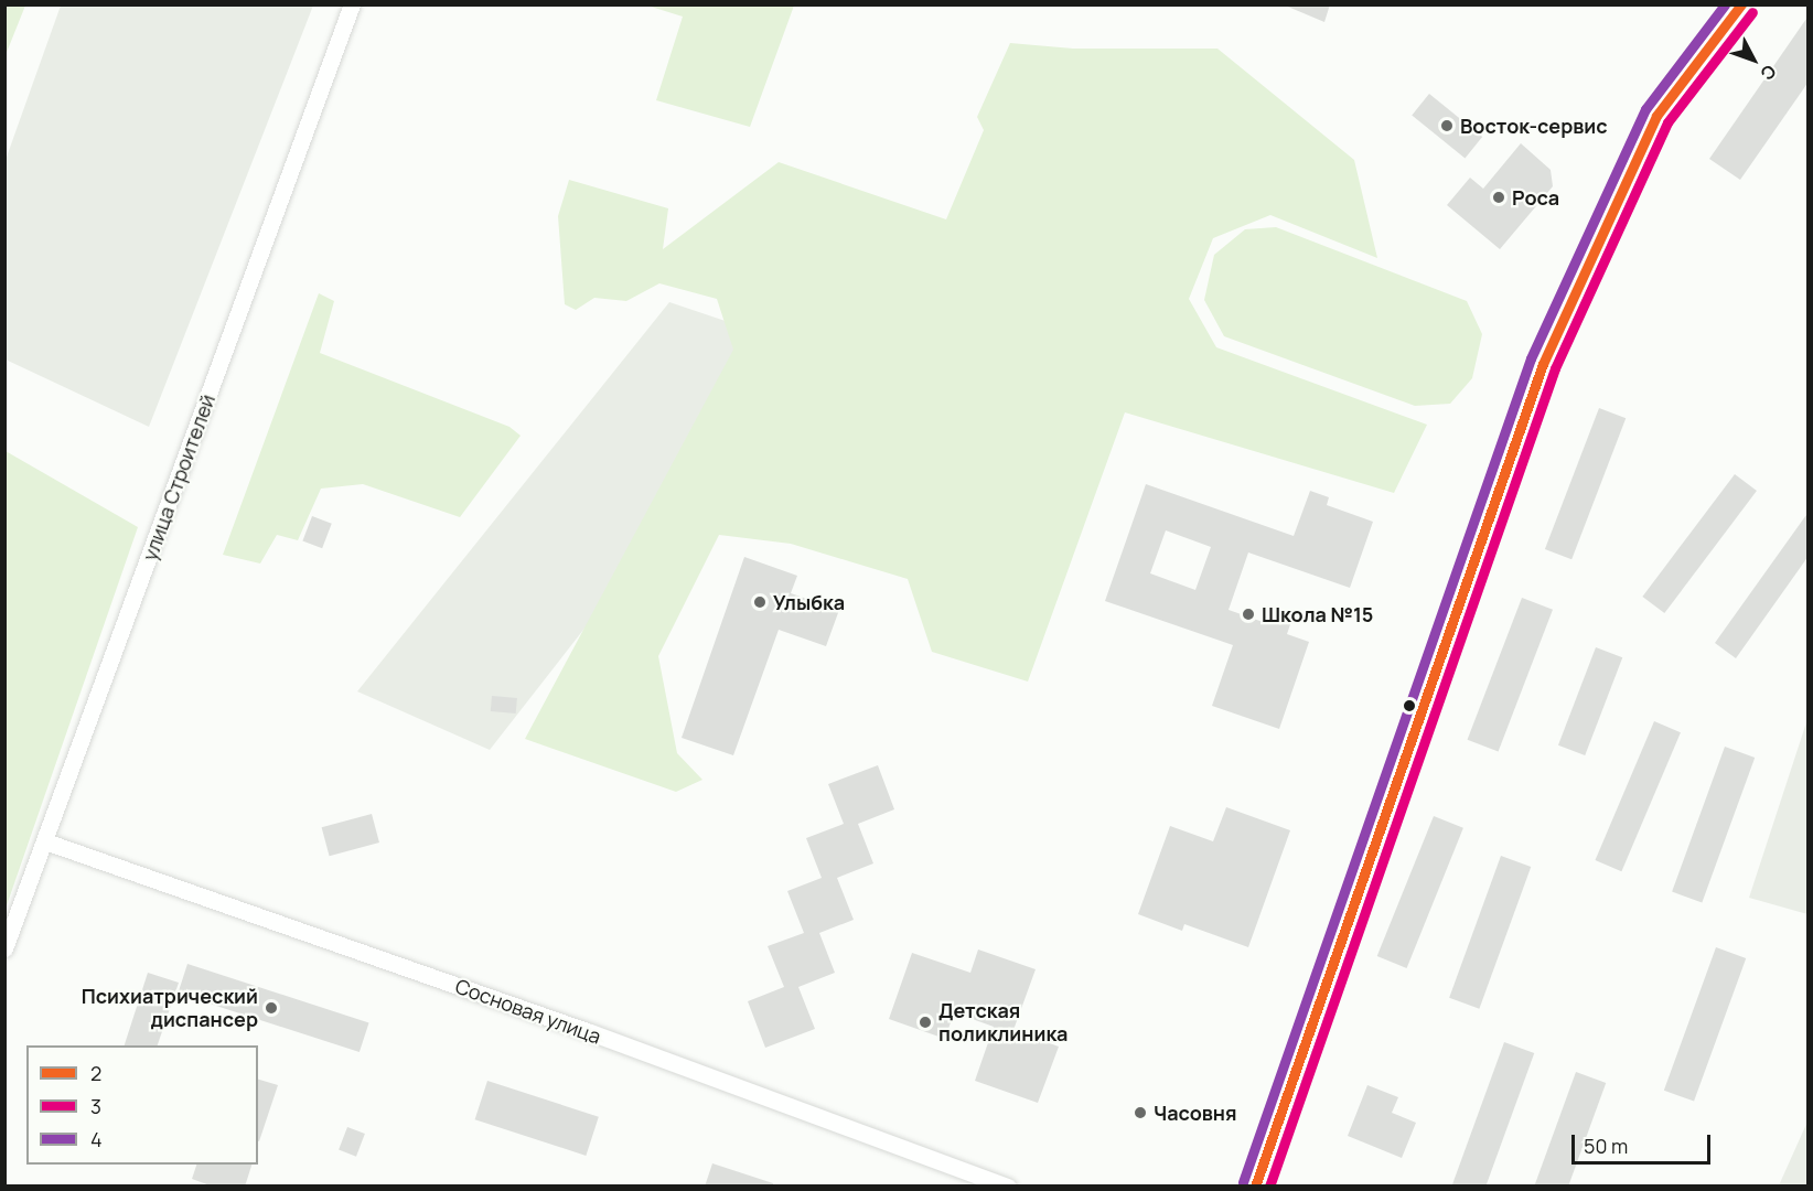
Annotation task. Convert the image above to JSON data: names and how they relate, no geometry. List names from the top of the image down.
{
  "streets": {
    "street": ["улица Строителей", "Сосновая улица"]
  },
  "crossings": [
    ["улица Строителей", "Сосновая улица"]
  ],
  "places": [
    "Восток-сервис",
    "Роса",
    "Улыбка",
    "Школа №15",
    "Психиатрический диспансер",
    "Детская поликлиника",
    "Часовня"
  ],
  "lines": ["transit line 2", "transit line 4", "transit line 3"],
  "legend": ["2", "3", "4"],
  "scale_bar": "50 m",
  "north": "bottom right"
}
